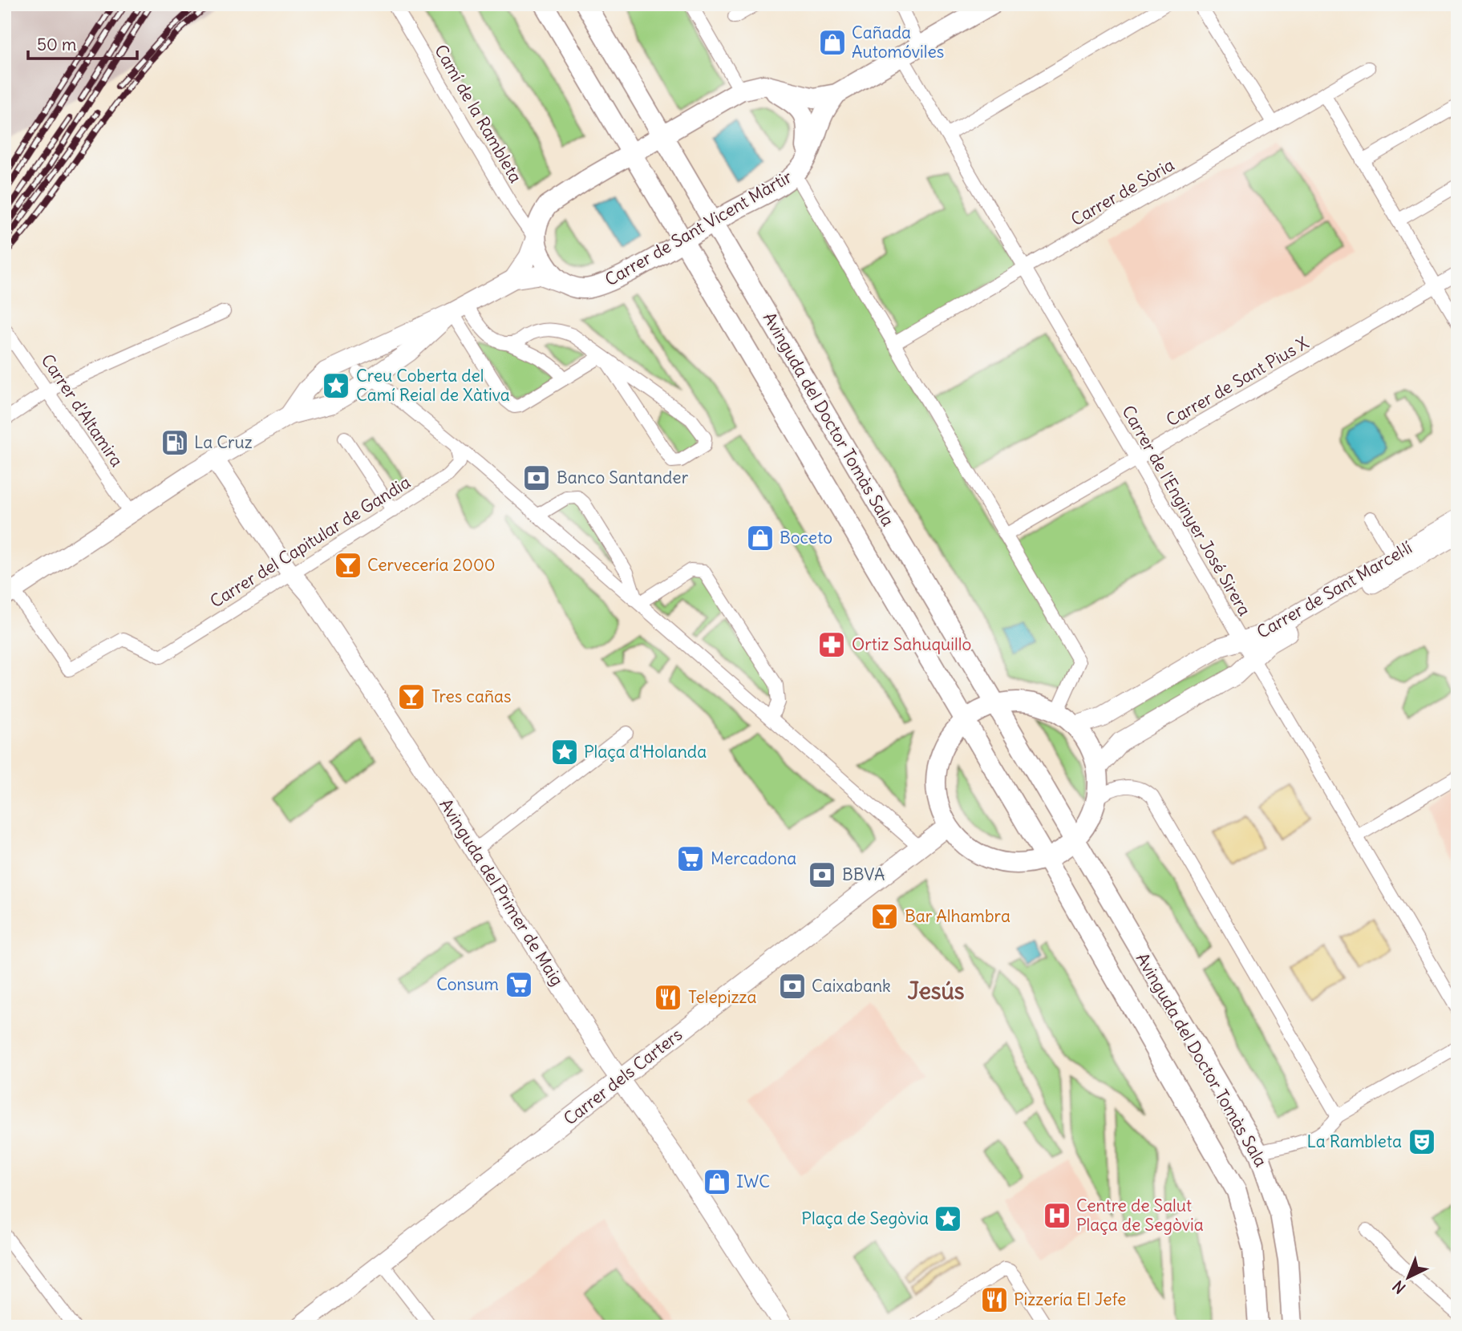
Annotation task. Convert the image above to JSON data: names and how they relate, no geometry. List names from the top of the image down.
{
  "streets": {
    "main road": ["Carrer de Sant Vicent Màrtir", "Avinguda del Doctor Tomàs Sala"],
    "street": [
      "Camí de la Rambleta",
      "Carrer de Sòria",
      "Carrer de Sant Pius X",
      "Carrer d'Altamira",
      "Carrer de l'Enginyer José Sirera",
      "Carrer del Capitular de Gandia",
      "Carrer de Sant Marcel·lí",
      "Avinguda del Primer de Maig",
      "Carrer dels Carters"
    ]
  },
  "crossings": [
    ["Camí de la Rambleta", "Carrer de Sant Vicent Màrtir"],
    ["Carrer de Sòria", "Carrer de l'Enginyer José Sirera"],
    ["Carrer de Sant Vicent Màrtir", "Carrer d'Altamira"],
    ["Carrer de Sant Vicent Màrtir", "Avinguda del Doctor Tomàs Sala"],
    ["Carrer de Sant Vicent Màrtir", "Carrer de l'Enginyer José Sirera"],
    ["Carrer de Sant Vicent Màrtir", "Carrer del Capitular de Gandia"],
    ["Carrer de Sant Vicent Màrtir", "Avinguda del Primer de Maig"],
    ["Carrer de Sant Pius X", "Carrer de l'Enginyer José Sirera"],
    ["Carrer de l'Enginyer José Sirera", "Carrer de Sant Marcel·lí"],
    ["Carrer del Capitular de Gandia", "Avinguda del Primer de Maig"],
    ["Avinguda del Primer de Maig", "Carrer dels Carters"]
  ],
  "districts": ["Jesús"],
  "places": {
    "shop": ["Cañada Automóviles", "Boceto", "IWC"],
    "place": ["Creu Coberta del Camí Reial de Xàtiva", "Plaça d'Holanda", "Plaça de Segòvia"],
    "fuel station": ["La Cruz"],
    "bank": ["Banco Santander", "BBVA", "Caixabank"],
    "bar": ["Cervecería 2000", "Tres cañas", "Bar Alhambra"],
    "pharmacy": ["Ortiz Sahuquillo"],
    "supermarket": ["Mercadona", "Consum"],
    "restaurant": ["Telepizza", "Pizzería El Jefe"],
    "theatre": ["La Rambleta"],
    "hospital": ["Centre de Salut Plaça de Segòvia"]
  },
  "scale_bar": "50 m",
  "north": "bottom left"
}
